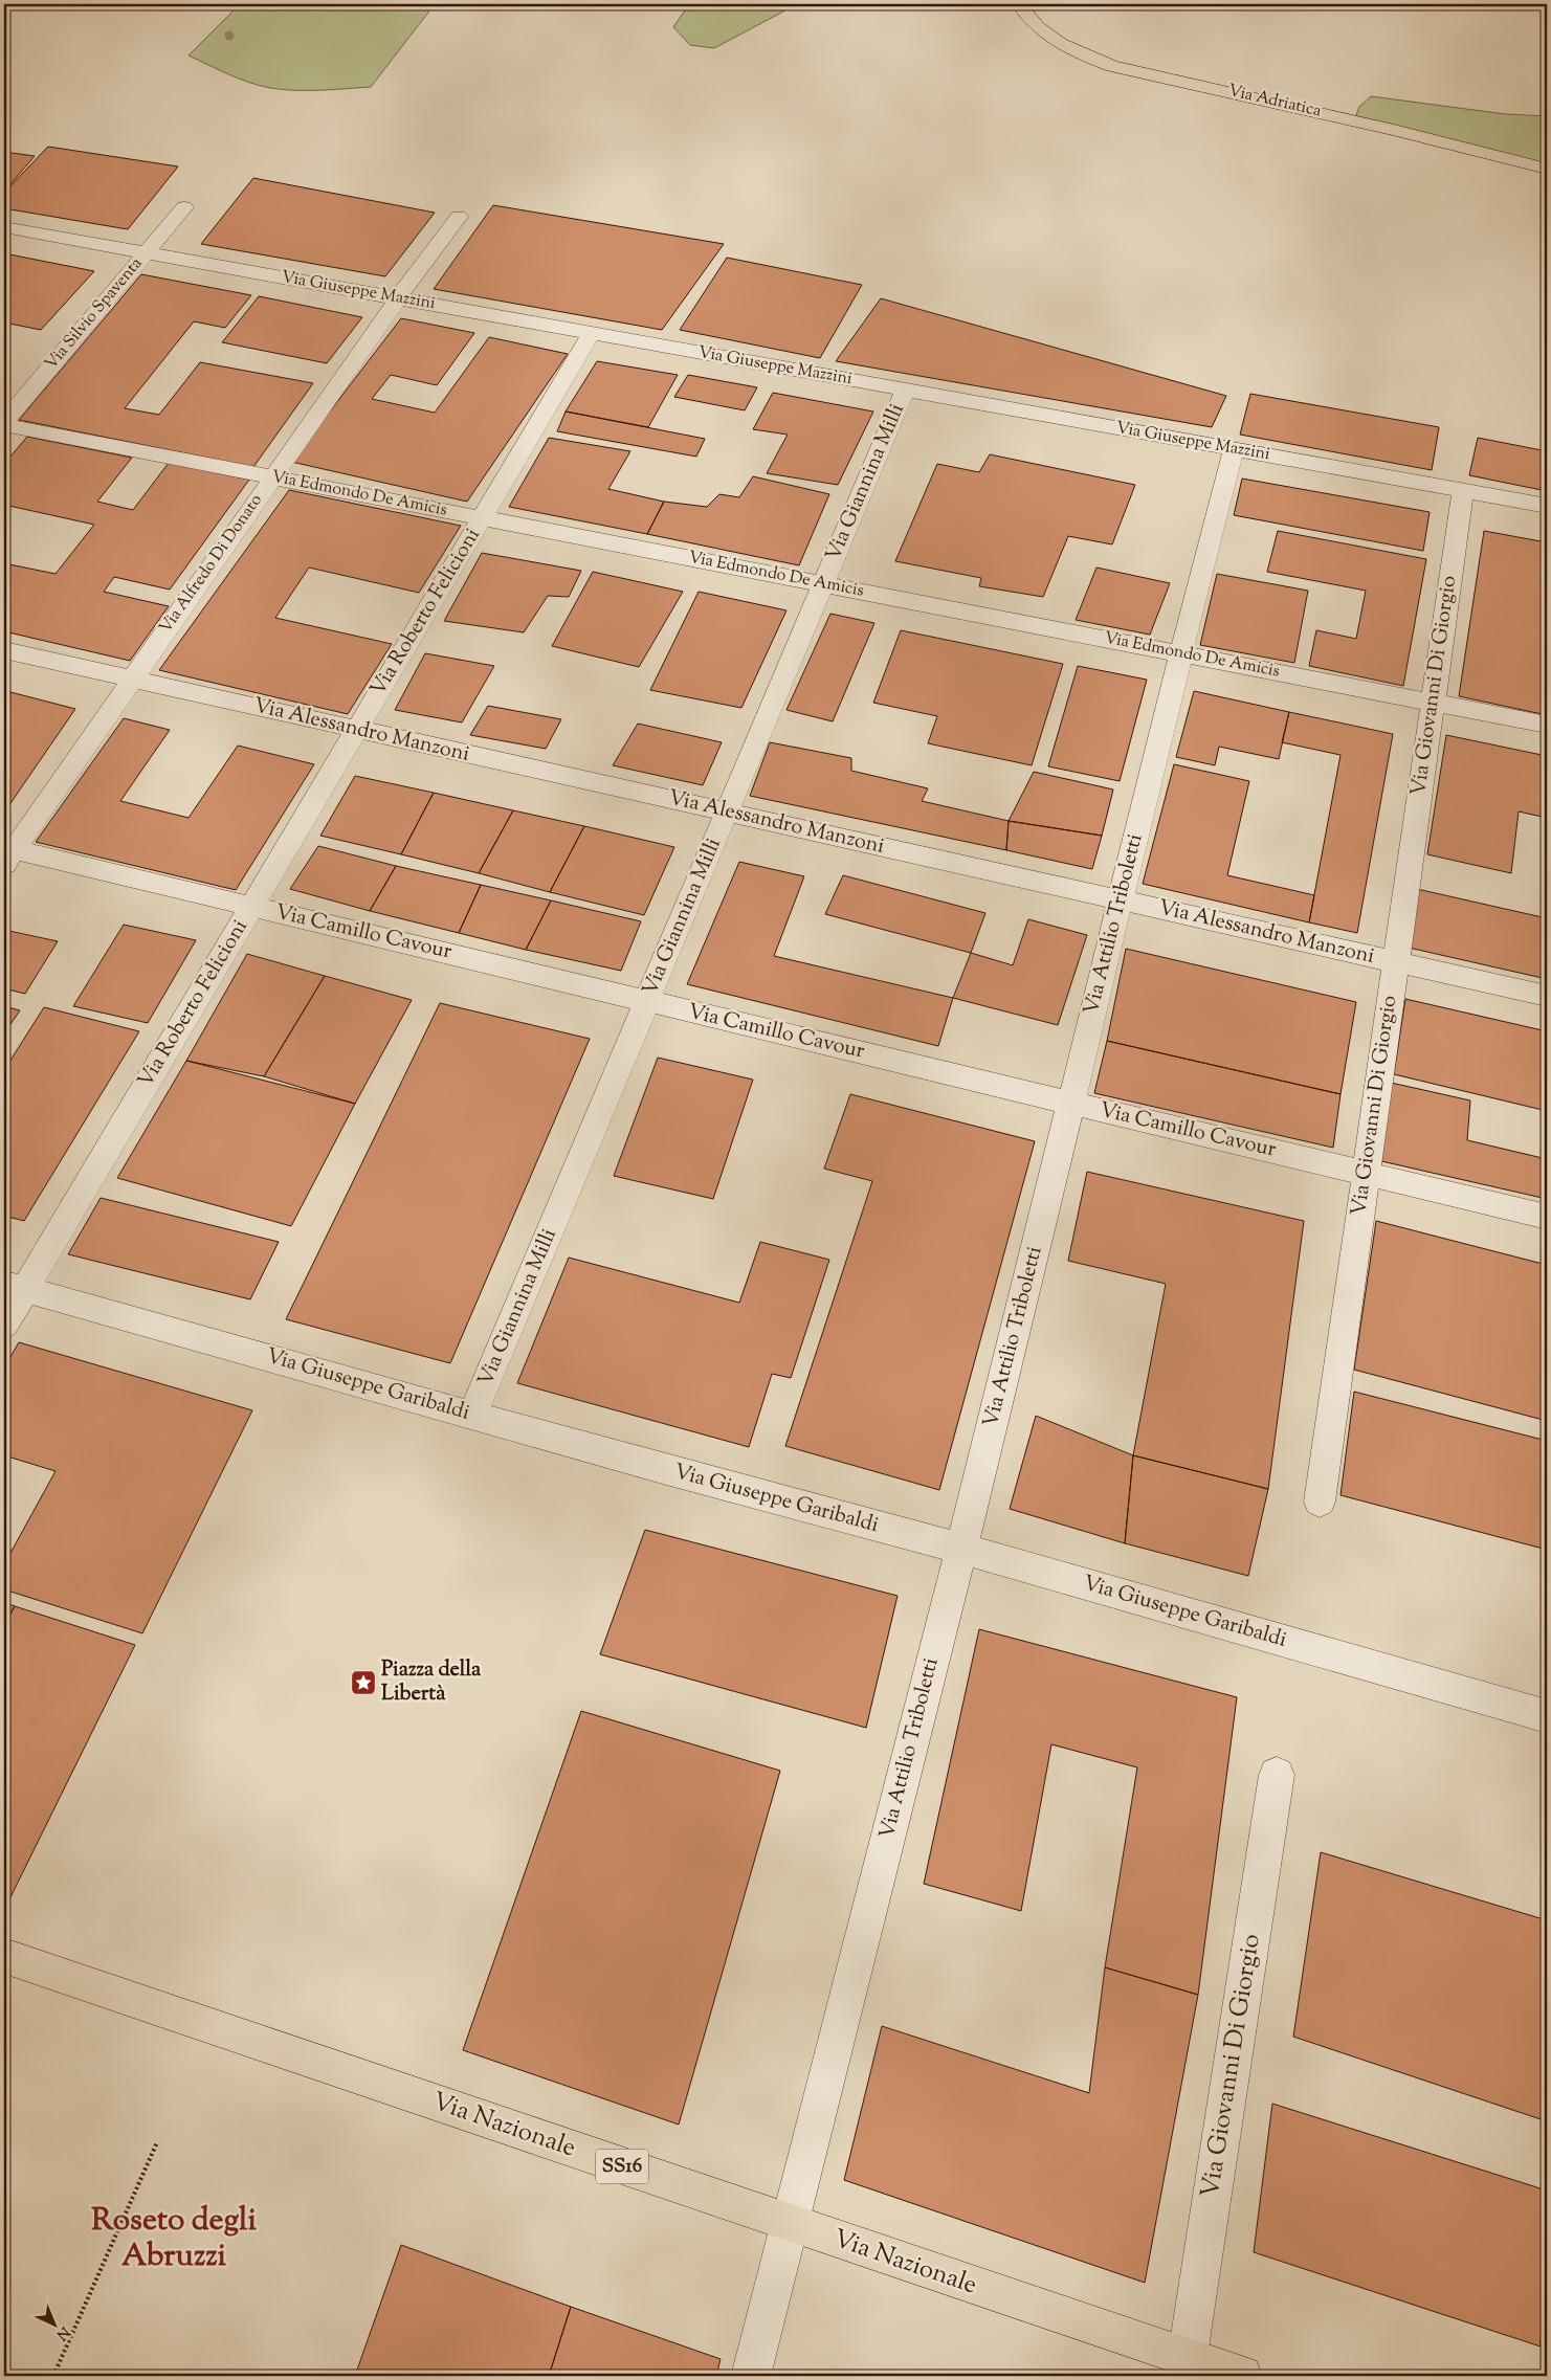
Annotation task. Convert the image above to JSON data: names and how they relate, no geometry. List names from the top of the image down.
{
  "streets": {
    "main road": ["Via Adriatica", "Via Nazionale", "SS16"],
    "street": [
      "Via Giuseppe Mazzini",
      "Via Silvio Spaventa",
      "Via Giannina Milli",
      "Via Edmondo De Amicis",
      "Via Alfredo Di Donato",
      "Via Roberto Felicioni",
      "Via Giovanni Di Giorgio",
      "Via Alessandro Manzoni",
      "Via Attilio Triboletti",
      "Via Camillo Cavour",
      "Via Giuseppe Garibaldi"
    ]
  },
  "crossings": [
    ["Via Giuseppe Mazzini", "Via Silvio Spaventa"],
    ["Via Giuseppe Mazzini", "Via Giannina Milli"],
    ["Via Giuseppe Mazzini", "Via Alfredo Di Donato"],
    ["Via Giuseppe Mazzini", "Via Roberto Felicioni"],
    ["Via Giuseppe Mazzini", "Via Giovanni Di Giorgio"],
    ["Via Giuseppe Mazzini", "Via Attilio Triboletti"],
    ["Via Silvio Spaventa", "Via Edmondo De Amicis"],
    ["Via Giannina Milli", "Via Edmondo De Amicis"],
    ["Via Giannina Milli", "Via Alessandro Manzoni"],
    ["Via Giannina Milli", "Via Camillo Cavour"],
    ["Via Giannina Milli", "Via Giuseppe Garibaldi"],
    ["Via Edmondo De Amicis", "Via Alfredo Di Donato"],
    ["Via Edmondo De Amicis", "Via Roberto Felicioni"],
    ["Via Edmondo De Amicis", "Via Giovanni Di Giorgio"],
    ["Via Edmondo De Amicis", "Via Attilio Triboletti"],
    ["Via Alfredo Di Donato", "Via Alessandro Manzoni"],
    ["Via Alfredo Di Donato", "Via Camillo Cavour"],
    ["Via Roberto Felicioni", "Via Alessandro Manzoni"],
    ["Via Roberto Felicioni", "Via Camillo Cavour"],
    ["Via Roberto Felicioni", "Via Giuseppe Garibaldi"],
    ["Via Giovanni Di Giorgio", "Via Alessandro Manzoni"],
    ["Via Giovanni Di Giorgio", "Via Camillo Cavour"],
    ["Via Giovanni Di Giorgio", "Via Nazionale"],
    ["Via Alessandro Manzoni", "Via Attilio Triboletti"],
    ["Via Attilio Triboletti", "Via Camillo Cavour"],
    ["Via Attilio Triboletti", "Via Giuseppe Garibaldi"],
    ["Via Attilio Triboletti", "Via Nazionale"]
  ],
  "districts": ["Roseto degli Abruzzi"],
  "places": {
    "place": ["Piazza della Libertà"]
  },
  "north": "bottom right"
}
